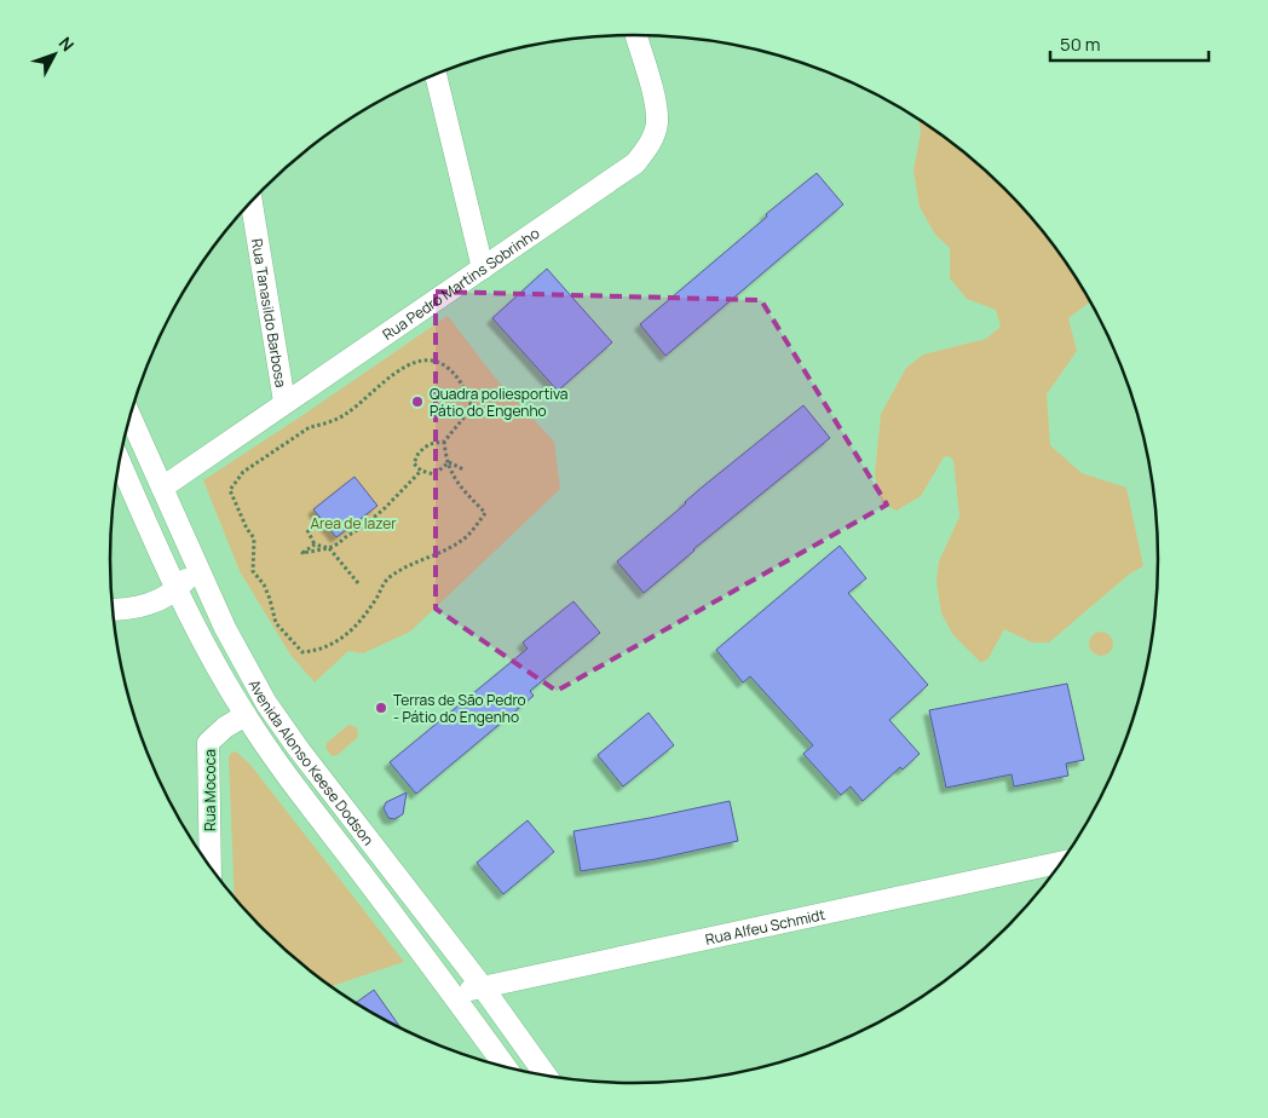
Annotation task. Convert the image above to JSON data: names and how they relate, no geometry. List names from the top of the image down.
{
  "streets": {
    "street": [
      "Rua Pedro Martins Sobrinho",
      "Rua Tanasildo Barbosa",
      "Avenida Alonso Keese Dodson",
      "Rua Mococa",
      "Rua Alfeu Schmidt"
    ]
  },
  "crossings": [
    ["Rua Pedro Martins Sobrinho", "Rua Tanasildo Barbosa"],
    ["Rua Pedro Martins Sobrinho", "Avenida Alonso Keese Dodson"],
    ["Avenida Alonso Keese Dodson", "Rua Mococa"],
    ["Avenida Alonso Keese Dodson", "Rua Alfeu Schmidt"]
  ],
  "parks": ["Area de lazer"],
  "places": ["Quadra poliesportiva Pátio do Engenho", "Terras de São Pedro - Pátio do Engenho"],
  "scale_bar": "50 m",
  "north": "top right"
}
